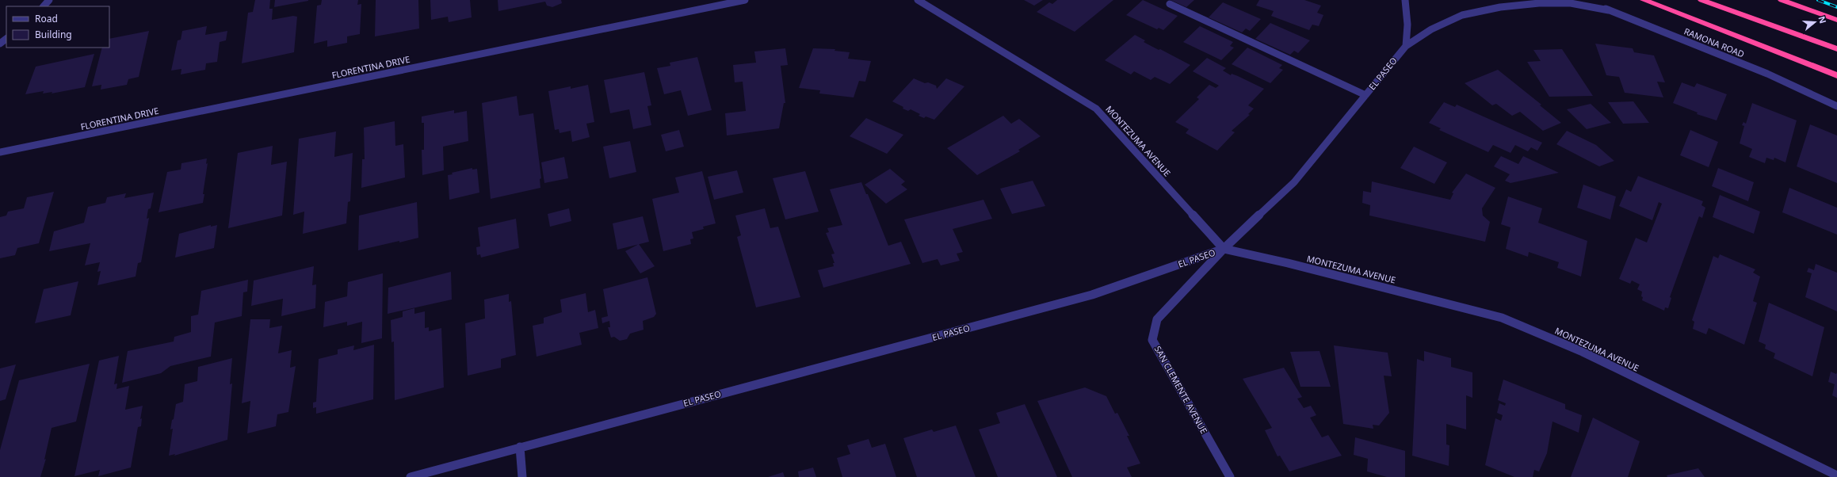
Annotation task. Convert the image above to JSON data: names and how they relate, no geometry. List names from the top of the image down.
{
  "streets": {
    "street": [
      "RAMONA ROAD",
      "FLORENTINA DRIVE",
      "EL PASEO",
      "MONTEZUMA AVENUE",
      "SAN CLEMENTE AVENUE"
    ]
  },
  "crossings": [
    ["RAMONA ROAD", "EL PASEO"],
    ["EL PASEO", "MONTEZUMA AVENUE"],
    ["EL PASEO", "SAN CLEMENTE AVENUE"],
    ["MONTEZUMA AVENUE", "SAN CLEMENTE AVENUE"]
  ],
  "legend": ["Road", "Building"],
  "north": "right"
}
